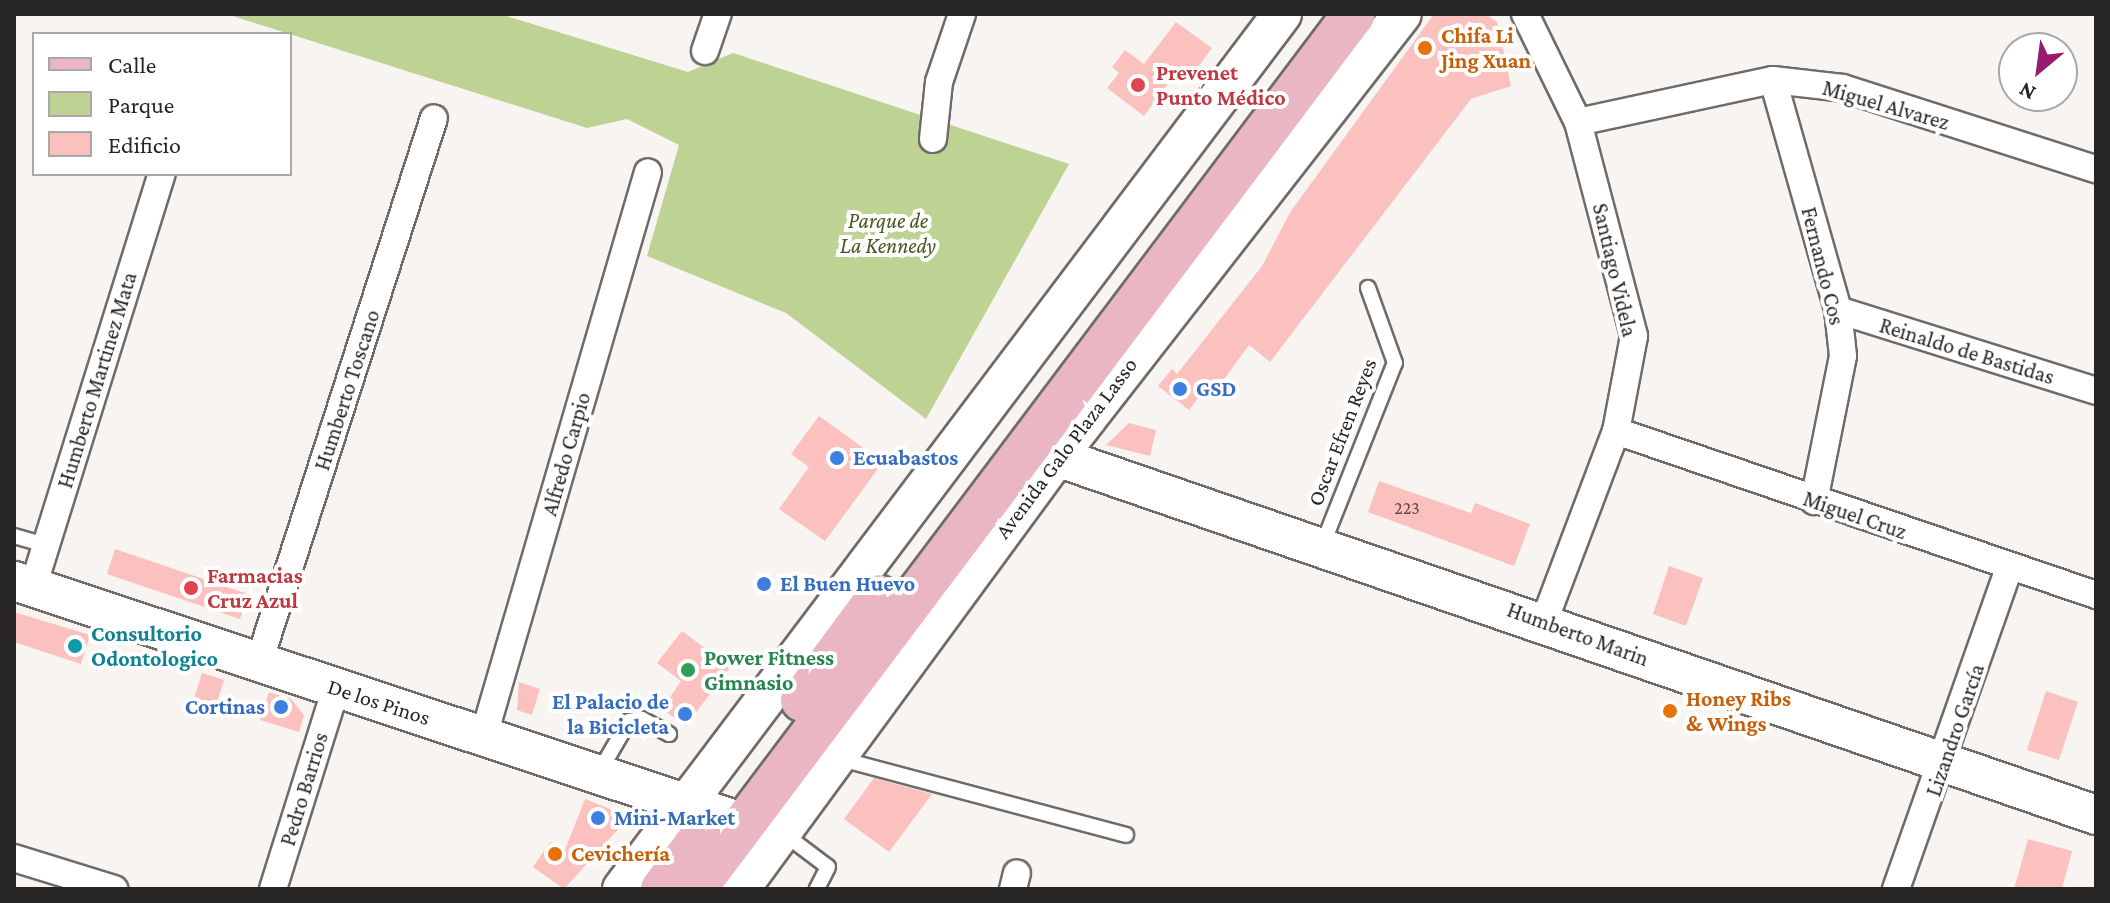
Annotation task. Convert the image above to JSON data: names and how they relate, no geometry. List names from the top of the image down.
{
  "streets": {
    "main road": ["Avenida Galo Plaza Lasso", "Humberto Marin", "De los Pinos"],
    "street": [
      "Miguel Alvarez",
      "Fernando Cos",
      "Santiago Videla",
      "Reinaldo de Bastidas",
      "Humberto Martinez Mata",
      "Humberto Toscano",
      "Alfredo Carpio",
      "Miguel Cruz",
      "Lizandro García",
      "Pedro Barrios"
    ],
    "lane": ["Oscar Efren Reyes"]
  },
  "crossings": [
    ["Miguel Alvarez", "Fernando Cos"],
    ["Miguel Alvarez", "Santiago Videla"],
    ["Fernando Cos", "Reinaldo de Bastidas"],
    ["Fernando Cos", "Miguel Cruz"],
    ["Santiago Videla", "Miguel Cruz"],
    ["Santiago Videla", "Humberto Marin"],
    ["Humberto Martinez Mata", "De los Pinos"],
    ["Humberto Toscano", "De los Pinos"],
    ["Oscar Efren Reyes", "Humberto Marin"],
    ["Avenida Galo Plaza Lasso", "Humberto Marin"],
    ["Avenida Galo Plaza Lasso", "De los Pinos"],
    ["Alfredo Carpio", "De los Pinos"],
    ["Miguel Cruz", "Lizandro García"],
    ["Humberto Marin", "Lizandro García"],
    ["De los Pinos", "Pedro Barrios"]
  ],
  "parks": ["Parque de La Kennedy"],
  "places": [
    "Chifa Li Jing Xuan",
    "Prevenet Punto Médico",
    "GSD",
    "Ecuabastos",
    "El Buen Huevo",
    "Farmacias Cruz Azul",
    "Consultorio Odontologico",
    "Power Fitness Gimnasio",
    "Cortinas",
    "Honey Ribs & Wings",
    "El Palacio de la Bicicleta",
    "Mini-Market",
    "Cevichería"
  ],
  "house_numbers": ["223"],
  "legend": ["Calle", "Parque", "Edificio"],
  "north": "bottom left"
}
